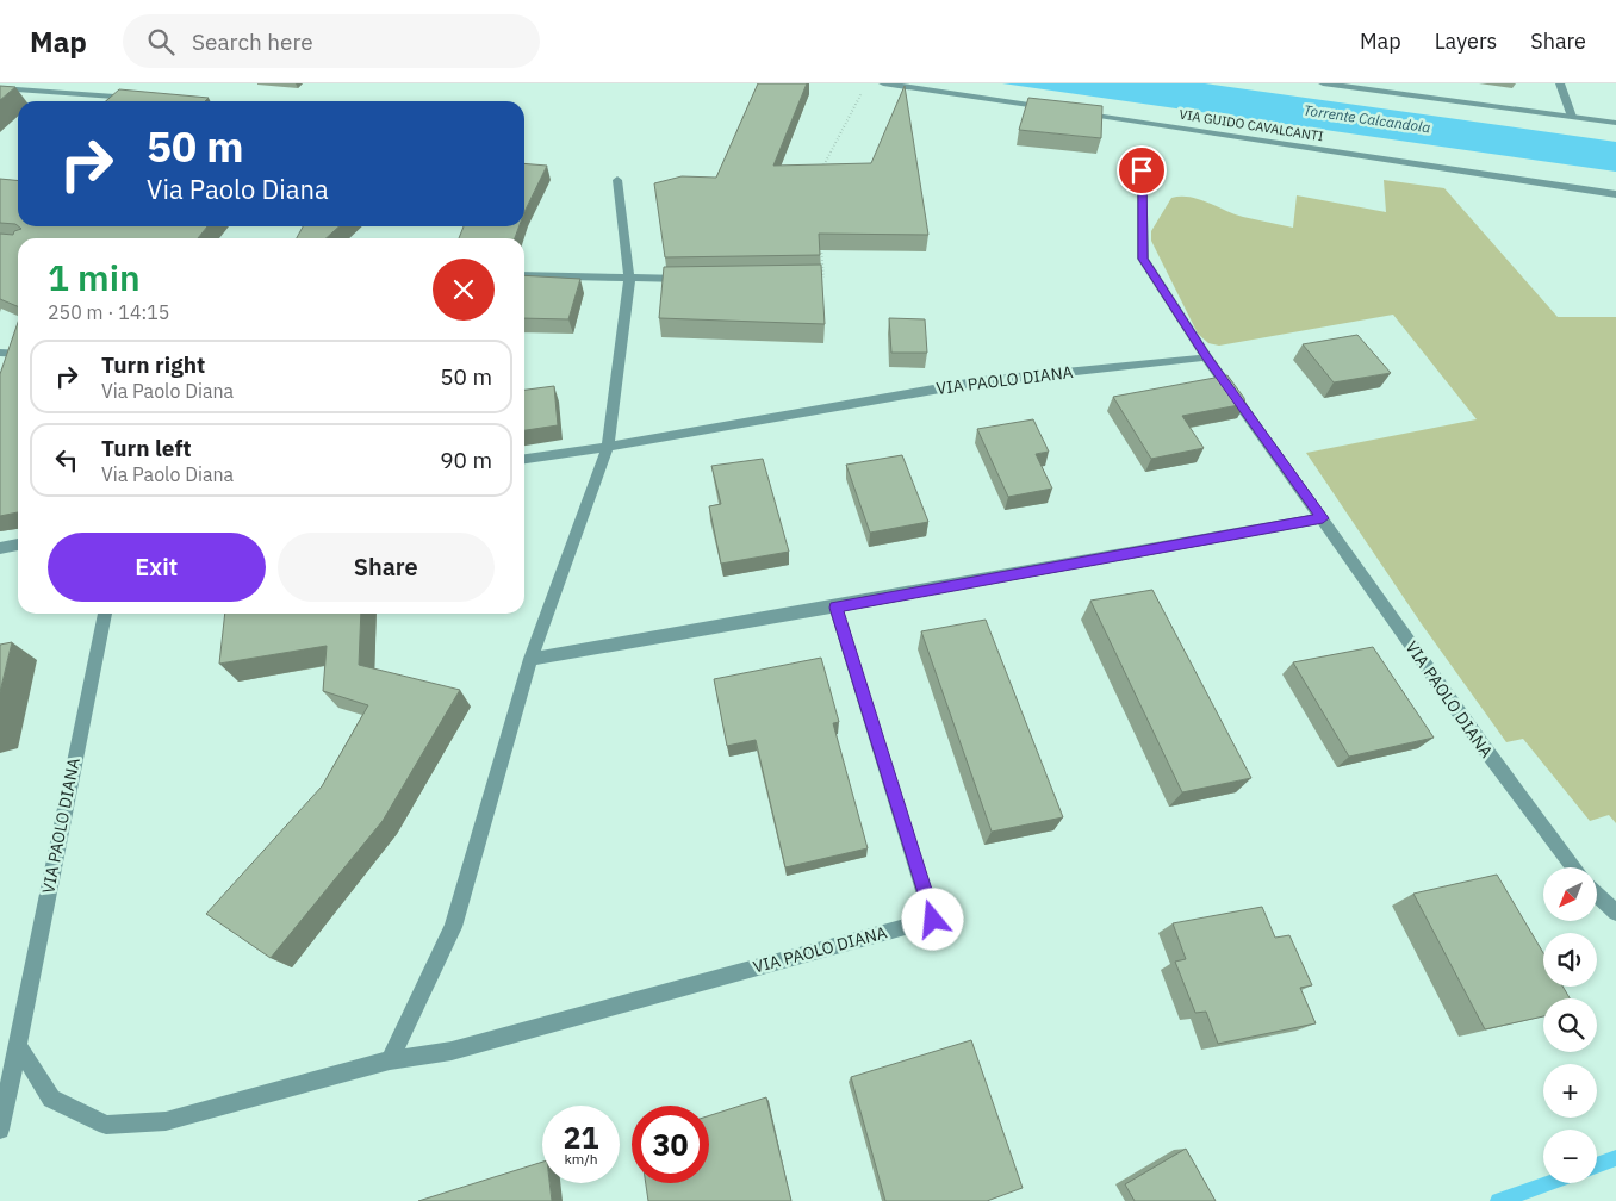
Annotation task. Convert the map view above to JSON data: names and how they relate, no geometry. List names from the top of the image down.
{
  "streets": {
    "street": ["VIA GUIDO CAVALCANTI", "VIA PAOLO DIANA"]
  },
  "water": ["Torrente Calcandola"],
  "north": "bottom left",
  "page": {
    "header": "Map",
    "search": "Search here",
    "nav": ["Map", "Layers", "Share"],
    "turn": ["50 m", "Via Paolo Diana"],
    "heading": ["1 min", "250 m · 14:15"],
    "list": [
      {
        "name": "Turn right",
        "note": "Via Paolo Diana",
        "value": "50 m"
      },
      {
        "name": "Turn left",
        "note": "Via Paolo Diana",
        "value": "90 m"
      }
    ],
    "buttons": ["Exit", "Share"],
    "map_buttons": ["+", "−"],
    "speed": "21 km/h",
    "limit": "30"
  }
}
